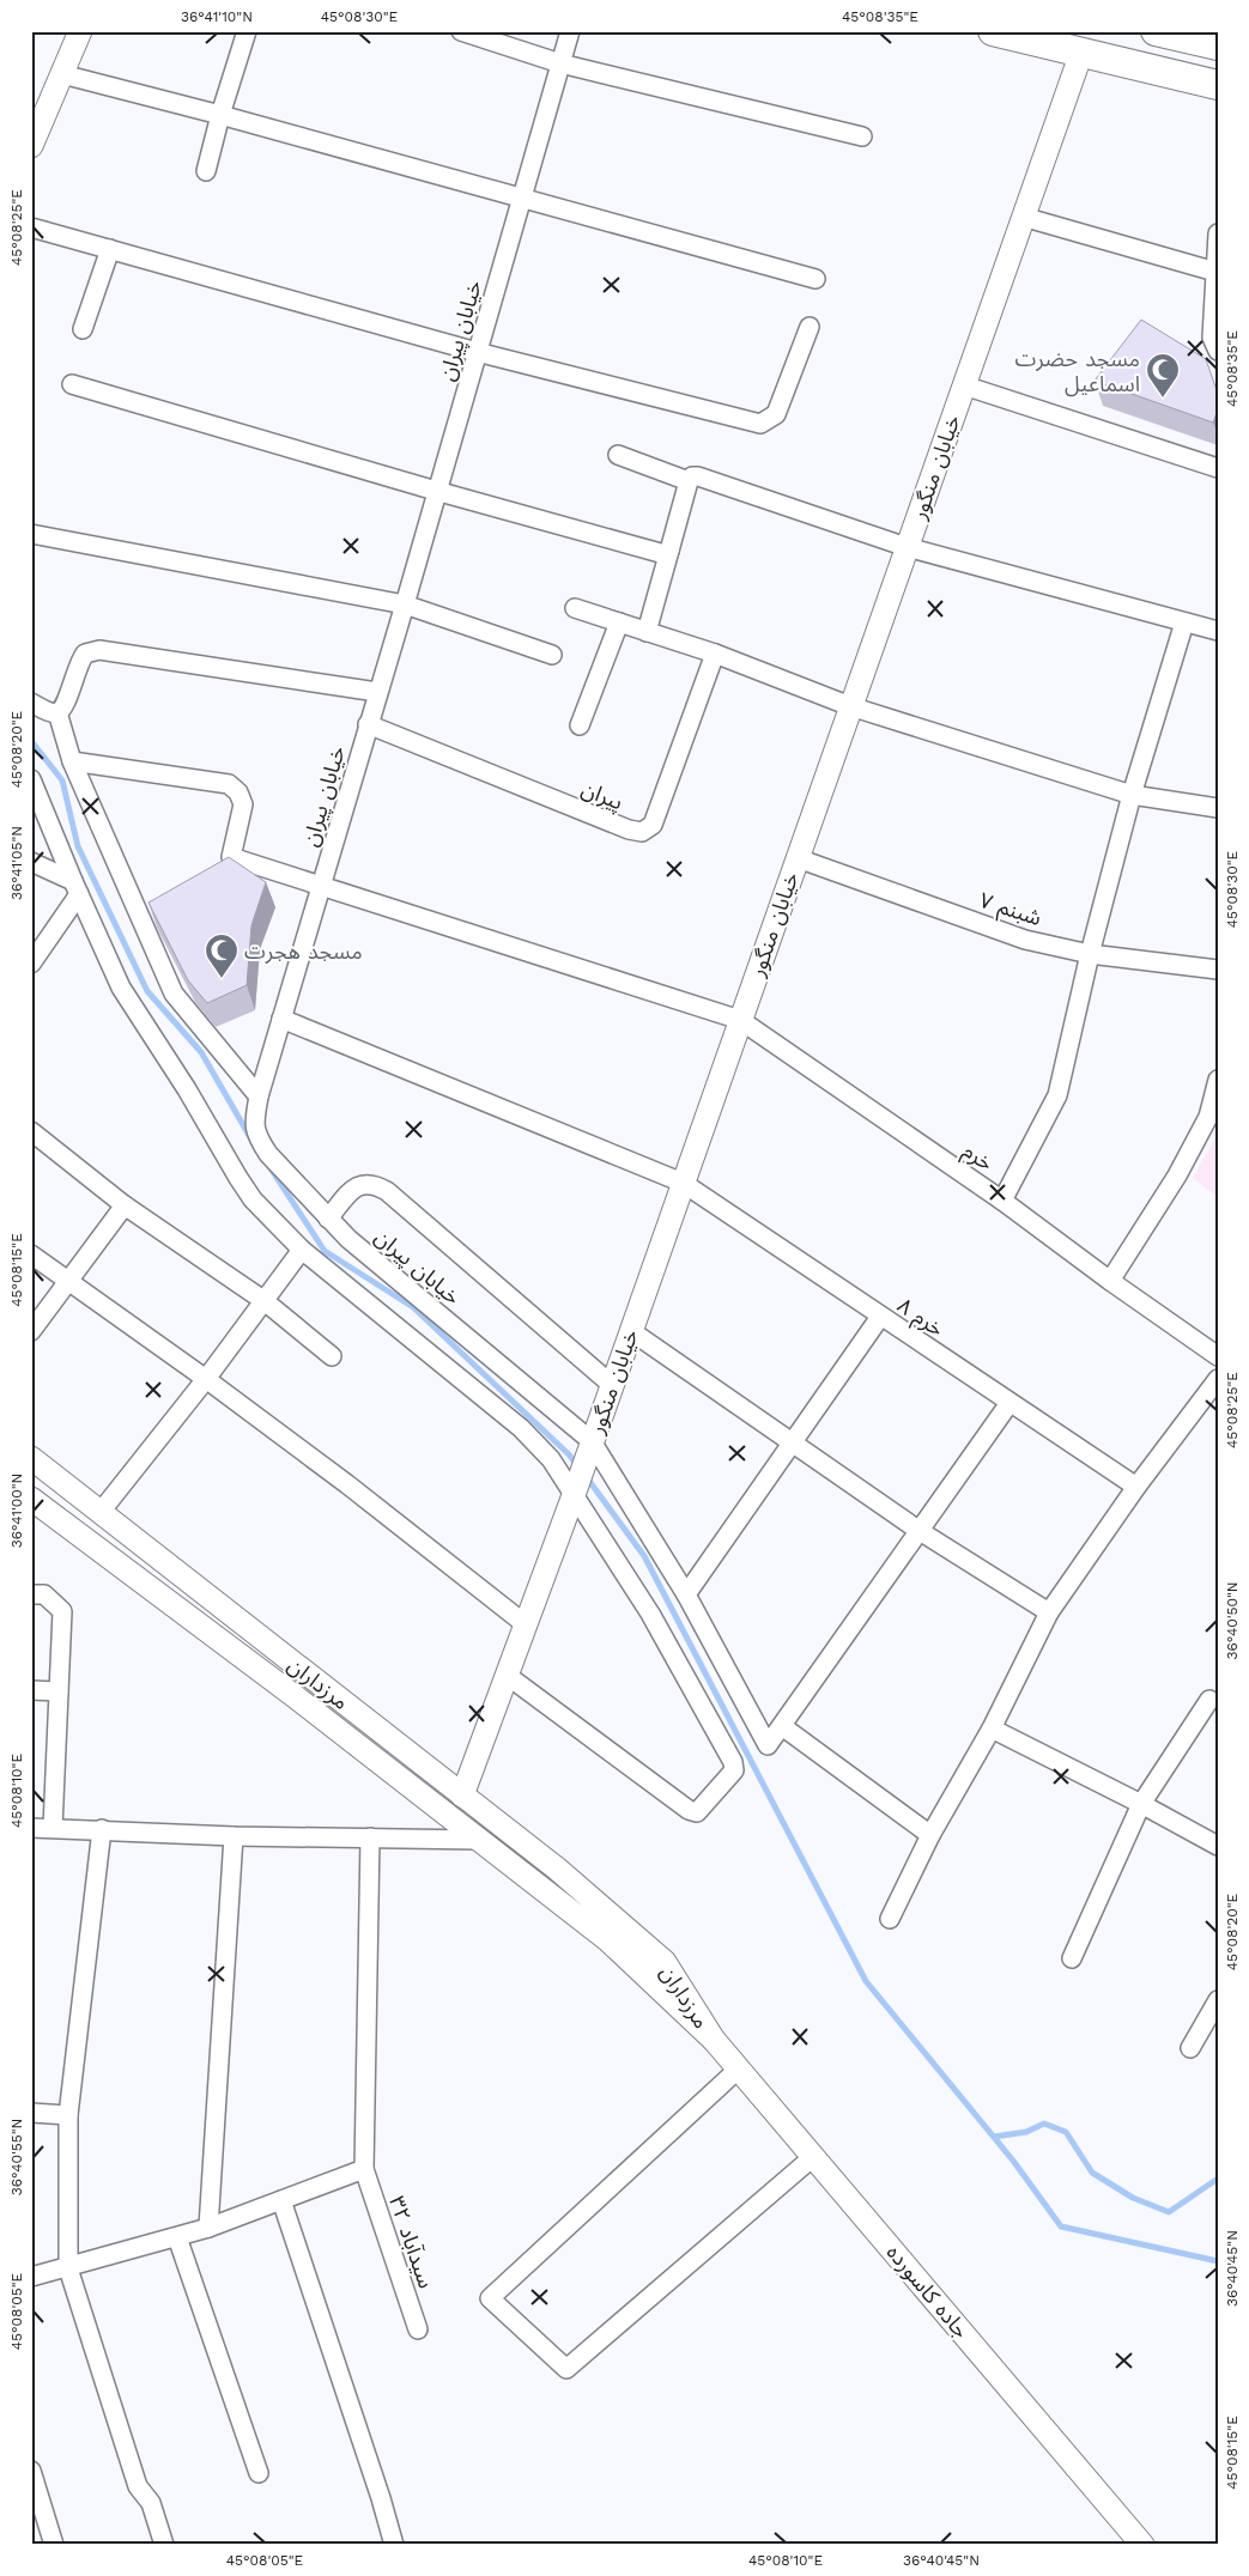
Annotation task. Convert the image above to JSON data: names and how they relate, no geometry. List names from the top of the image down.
{
  "streets": {
    "street": [
      "خیابان پیران",
      "خیابان منگور",
      "پیران",
      "شبنم ۷",
      "خرم",
      "خرم ۸",
      "مرزداران",
      "سیدآباد ۳۲",
      "جاده کاسورده"
    ]
  },
  "crossings": [
    ["خیابان پیران", "خیابان منگور"],
    ["خیابان پیران", "پیران"],
    ["خیابان پیران", "خرم"],
    ["خیابان پیران", "خرم ۸"],
    ["خیابان منگور", "شبنم ۷"],
    ["خیابان منگور", "خرم"],
    ["خیابان منگور", "خرم ۸"],
    ["خیابان منگور", "مرزداران"],
    ["مرزداران", "جاده کاسورده"]
  ],
  "places": {
    "mosque": ["مسجد حضرت اسماعیل", "مسجد هجرت"]
  },
  "coordinates": [
    "36°41'10\"N",
    "45°08'30\"E",
    "45°08'35\"E",
    "45°08'25\"E",
    "45°08'20\"E",
    "36°41'05\"N",
    "45°08'15\"E",
    "36°41'00\"N",
    "36°40'50\"N",
    "45°08'10\"E",
    "36°40'55\"N",
    "36°40'45\"N",
    "45°08'05\"E"
  ]
}
